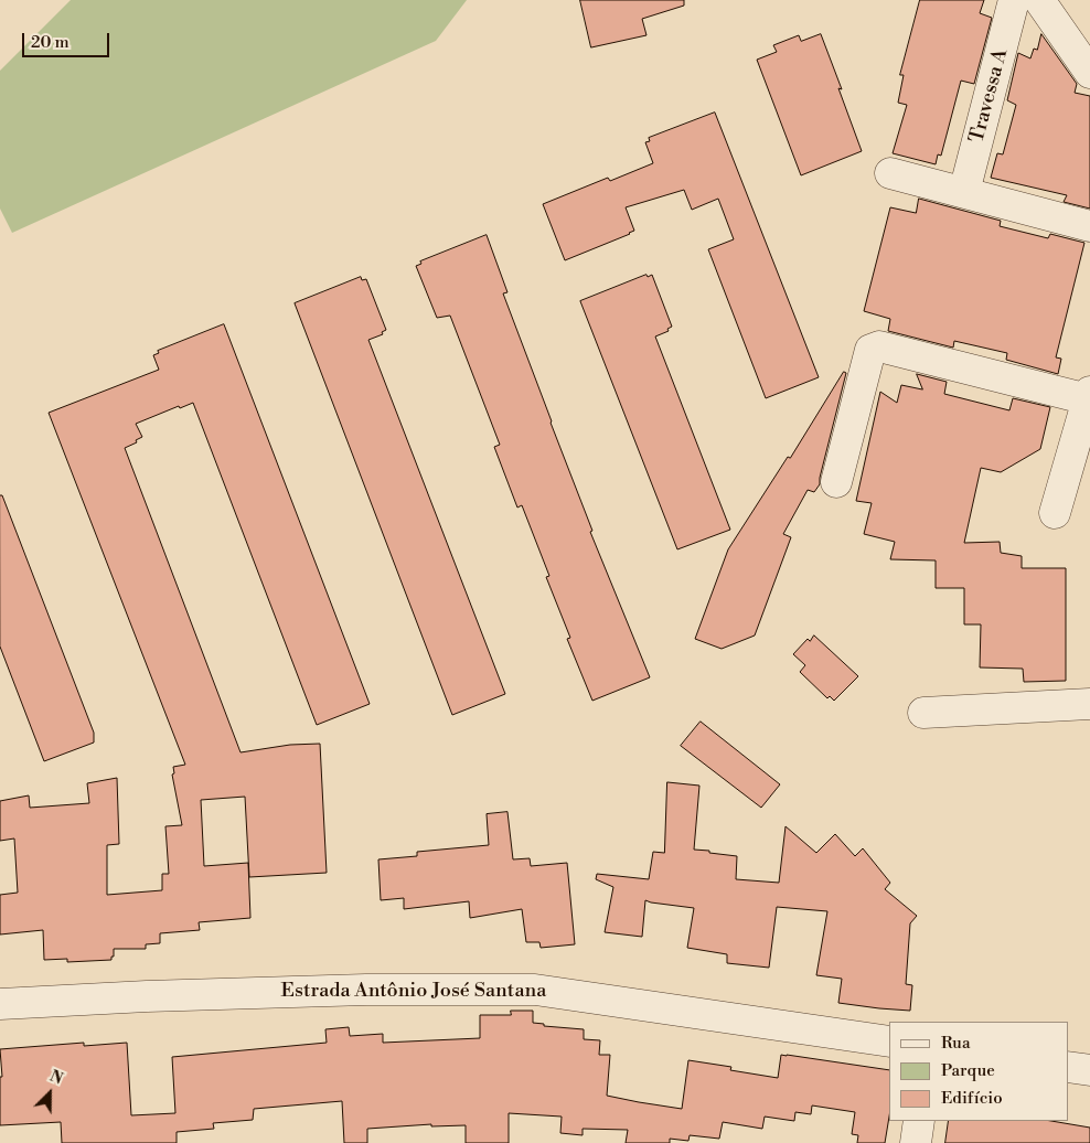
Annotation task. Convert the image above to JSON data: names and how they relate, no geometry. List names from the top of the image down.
{
  "streets": {
    "street": ["Travessa A", "Estrada Antônio José Santana"]
  },
  "legend": ["Rua", "Parque", "Edifício"],
  "scale_bar": "20 m",
  "north": "top right"
}
